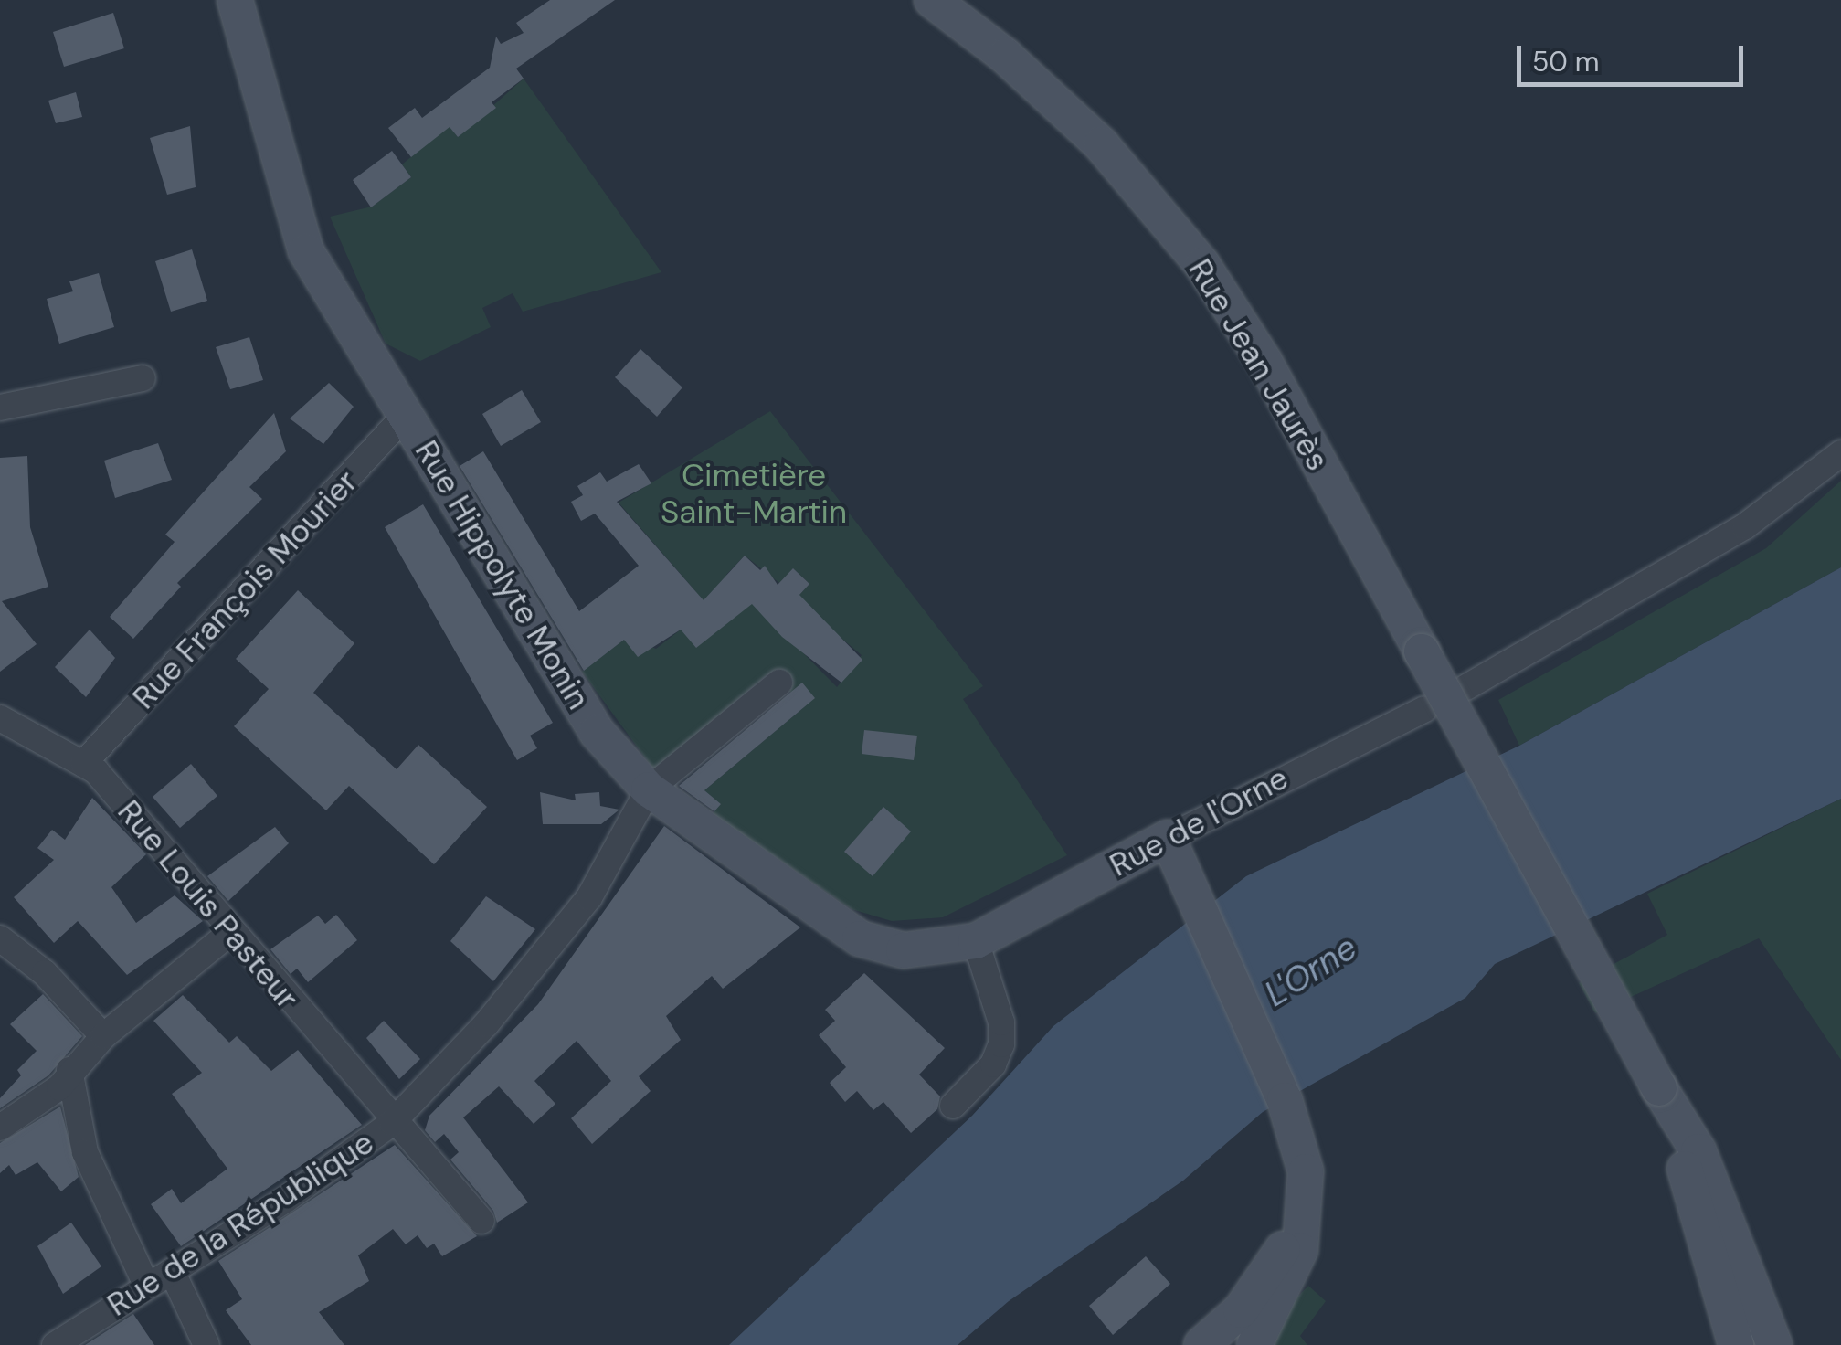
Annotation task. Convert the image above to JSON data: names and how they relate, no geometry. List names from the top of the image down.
{
  "streets": {
    "street": [
      "Rue Jean Jaurès",
      "Rue Hippolyte Monin",
      "Rue François Mourier",
      "Rue de l'Orne",
      "Rue Louis Pasteur",
      "Rue de la République"
    ]
  },
  "crossings": [
    ["Rue Hippolyte Monin", "Rue François Mourier"],
    ["Rue Hippolyte Monin", "Rue de l'Orne"],
    ["Rue Hippolyte Monin", "Rue de la République"],
    ["Rue François Mourier", "Rue Louis Pasteur"],
    ["Rue Louis Pasteur", "Rue de la République"]
  ],
  "water": ["L'Orne"],
  "parks": ["Cimetière Saint-Martin"],
  "scale_bar": "50 m"
}
